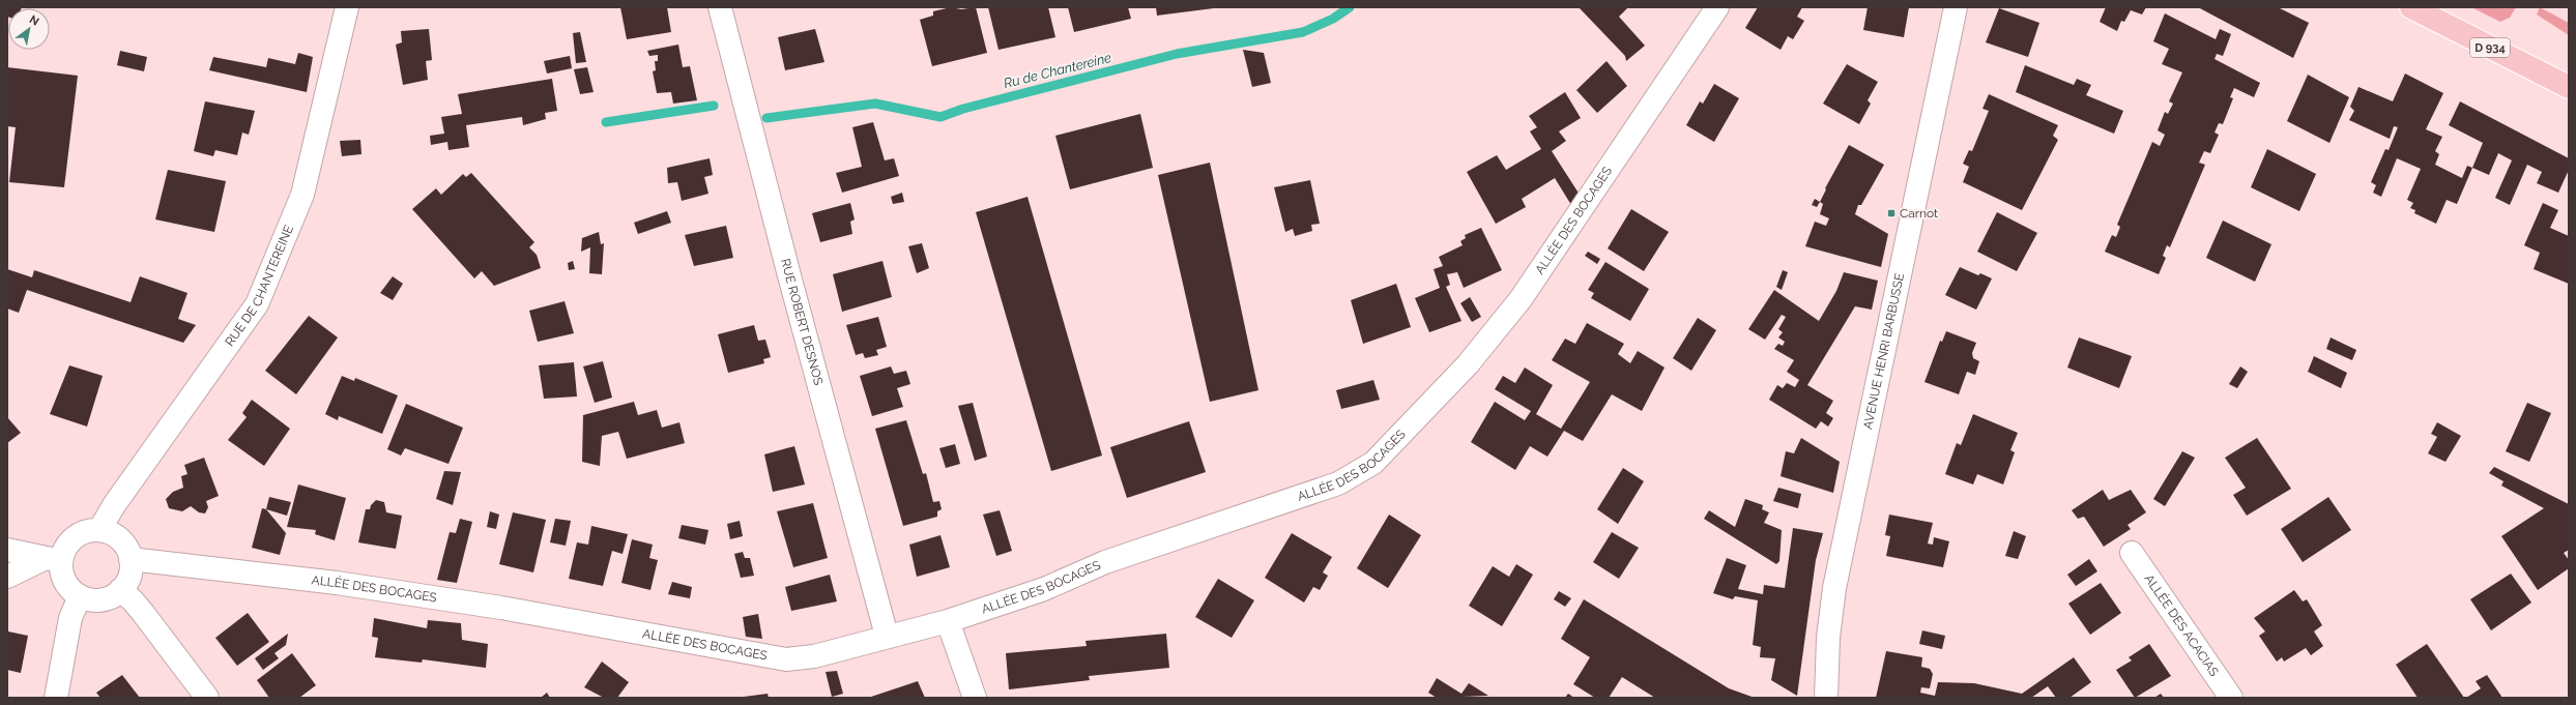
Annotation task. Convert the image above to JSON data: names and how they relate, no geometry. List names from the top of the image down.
{
  "streets": {
    "main road": ["D 934"],
    "street": [
      "ALLÉE DES BOCAGES",
      "RUE DE CHANTEREINE",
      "RUE ROBERT DESNOS",
      "AVENUE HENRI BARBUSSE",
      "ALLÉE DES ACACIAS"
    ]
  },
  "crossings": [
    ["ALLÉE DES BOCAGES", "RUE DE CHANTEREINE"],
    ["ALLÉE DES BOCAGES", "RUE ROBERT DESNOS"]
  ],
  "water": ["Ru de Chantereine"],
  "places": {
    "transit": ["Carnot"]
  },
  "north": "top right"
}
